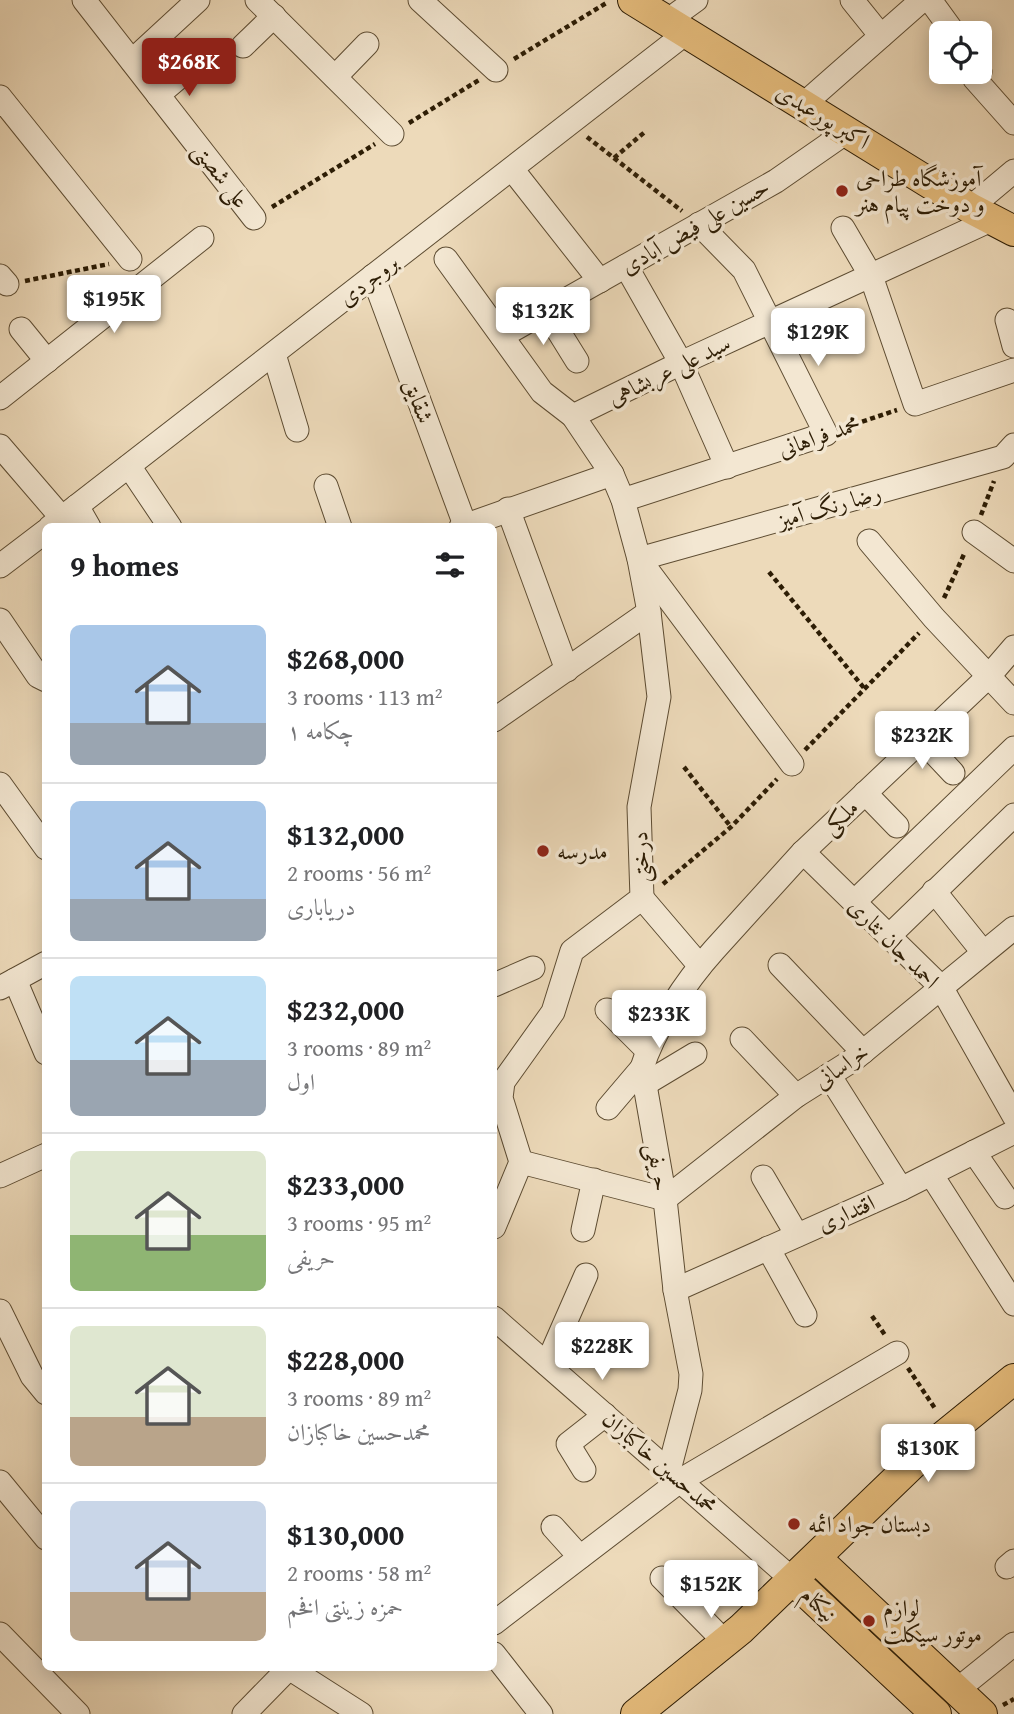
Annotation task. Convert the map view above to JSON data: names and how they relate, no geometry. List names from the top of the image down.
{
  "streets": {
    "main road": ["اکبر پورعبدی", "نیکنام"],
    "street": [
      "علی شصتی",
      "حسین علی فیض آبادی",
      "بروجردی",
      "سید علی عربشاهی",
      "شقایق",
      "محمد فراهانی",
      "رضا رنگ آمیز",
      "ملکی",
      "درختی",
      "احمد جان نثاری",
      "خراسانی",
      "حریفی",
      "اقتداری",
      "محمدحسین خاکبازان"
    ]
  },
  "crossings": [
    ["اکبر پورعبدی", "حسین علی فیض آبادی"],
    ["اکبر پورعبدی", "بروجردی"],
    ["اکبر پورعبدی", "سید علی عربشاهی"],
    ["حسین علی فیض آبادی", "درختی"],
    ["بروجردی", "شقایق"],
    ["سید علی عربشاهی", "درختی"],
    ["محمد فراهانی", "درختی"],
    ["رضا رنگ آمیز", "درختی"],
    ["ملکی", "احمد جان نثاری"],
    ["احمد جان نثاری", "خراسانی"],
    ["خراسانی", "حریفی"],
    ["حریفی", "اقتداری"],
    ["حریفی", "محمدحسین خاکبازان"],
    ["محمدحسین خاکبازان", "نیکنام"]
  ],
  "places": [
    "آموزشگاه طراحی و دوخت پیام هنر",
    "مدرسه",
    "دبستان جواد ائمه",
    "لوازم موتور سیکلت"
  ],
  "page": {
    "price": [
      "$268K",
      "$195K",
      "$132K",
      "$129K",
      "$232K",
      "$233K",
      "$228K",
      "$130K",
      "$152K"
    ],
    "heading": "9 homes",
    "list": [
      {
        "name": "$268,000",
        "note": "3 rooms · 113 m² · چکامه ۱"
      },
      {
        "name": "$132,000",
        "note": "2 rooms · 56 m² · دریاباری"
      },
      {
        "name": "$232,000",
        "note": "3 rooms · 89 m² · اول"
      },
      {
        "name": "$233,000",
        "note": "3 rooms · 95 m² · حریفی"
      },
      {
        "name": "$228,000",
        "note": "3 rooms · 89 m² · محمدحسین خاکبازان"
      },
      {
        "name": "$130,000",
        "note": "2 rooms · 58 m² · حمزه زینتی افخم"
      }
    ]
  }
}
